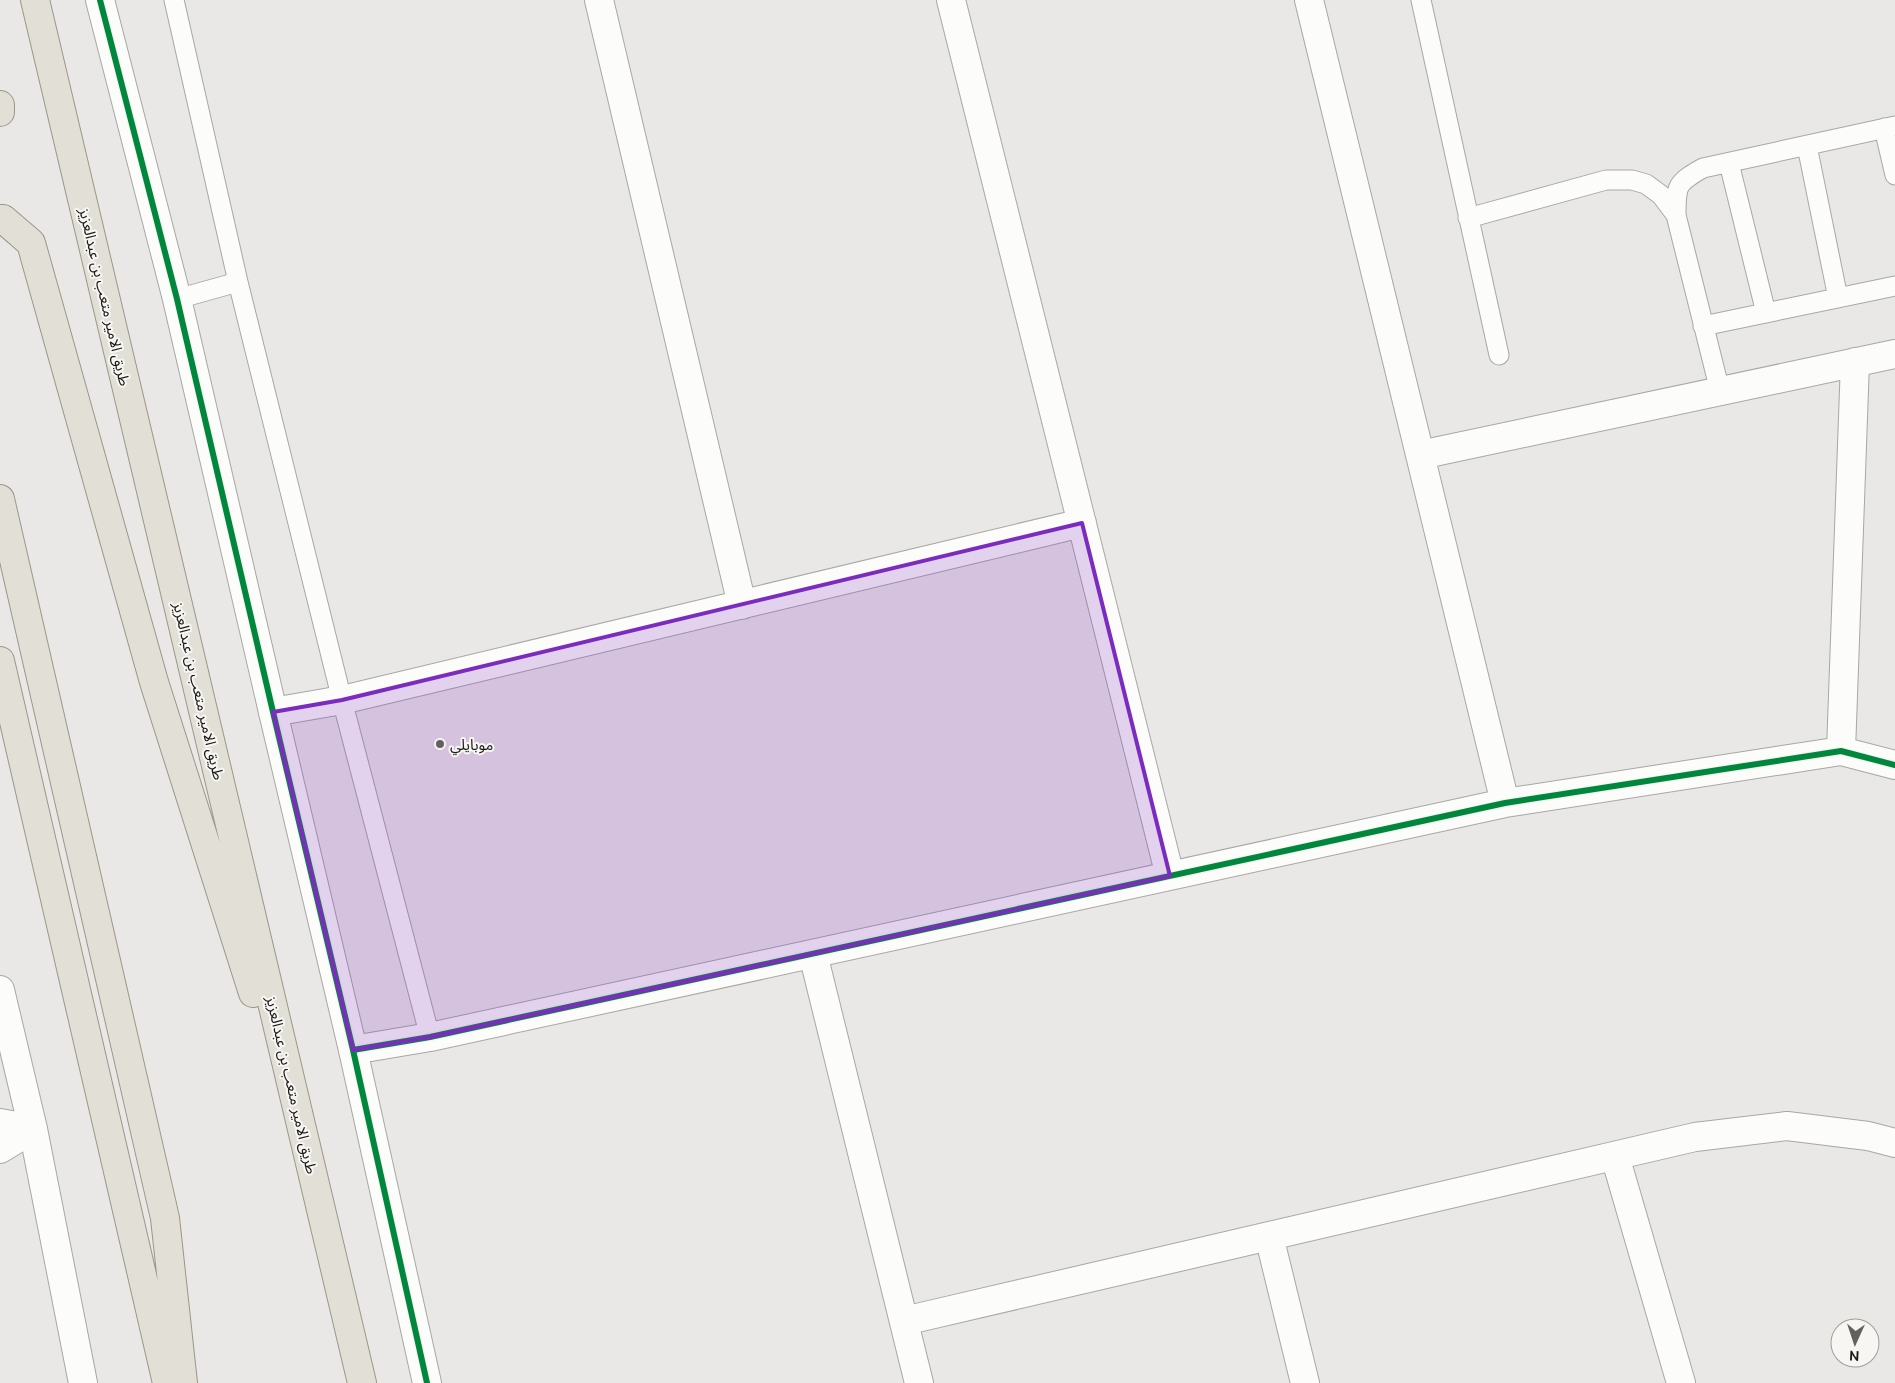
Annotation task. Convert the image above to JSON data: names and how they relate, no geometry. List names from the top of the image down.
{
  "streets": {
    "main road": ["طريق الامير متعب بن عبدالعزيز"]
  },
  "places": ["موبايلي"],
  "north": "bottom"
}
